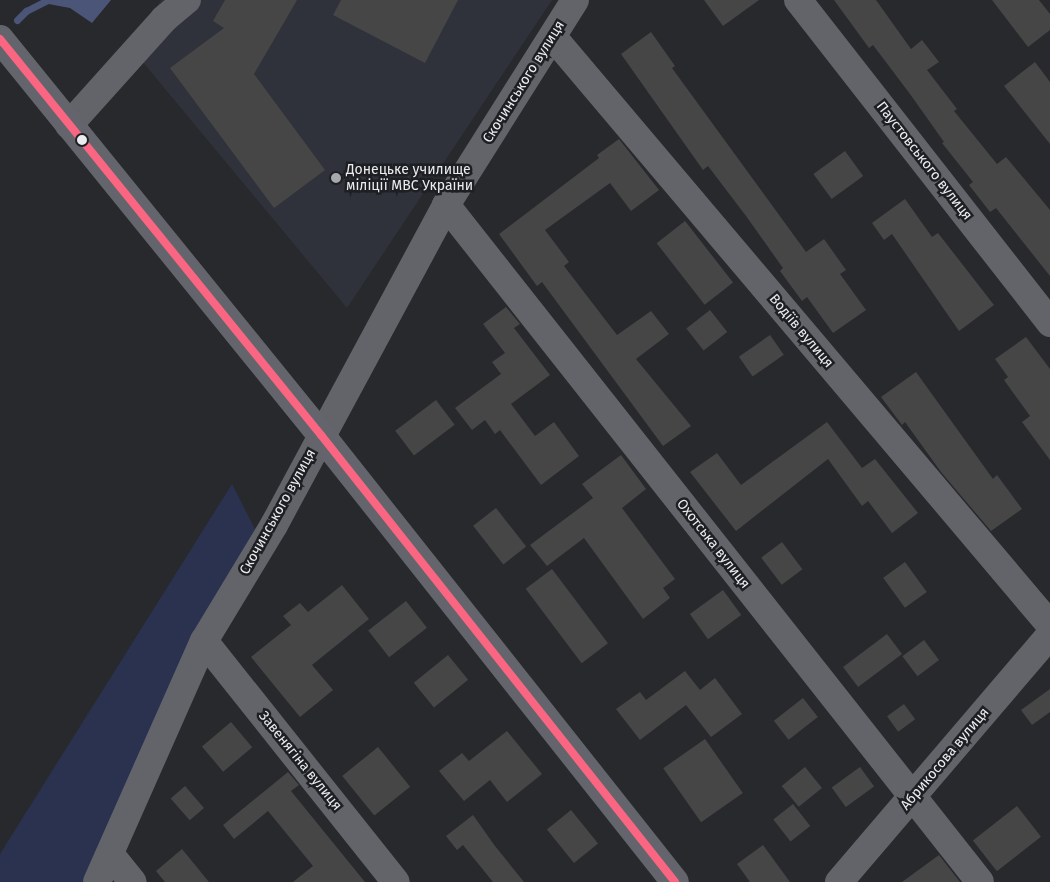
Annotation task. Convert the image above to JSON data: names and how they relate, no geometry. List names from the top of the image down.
{
  "streets": {
    "street": [
      "Скочинського вулиця",
      "Паустовського вулиця",
      "Водіїв вулиця",
      "Охотська вулиця",
      "Абрикосова вулиця",
      "Завенягіна вулиця"
    ]
  },
  "crossings": [
    ["Скочинського вулиця", "Водіїв вулиця"],
    ["Скочинського вулиця", "Охотська вулиця"],
    ["Скочинського вулиця", "Завенягіна вулиця"],
    ["Охотська вулиця", "Абрикосова вулиця"]
  ],
  "places": ["Донецьке училище міліції МВС України"]
}
